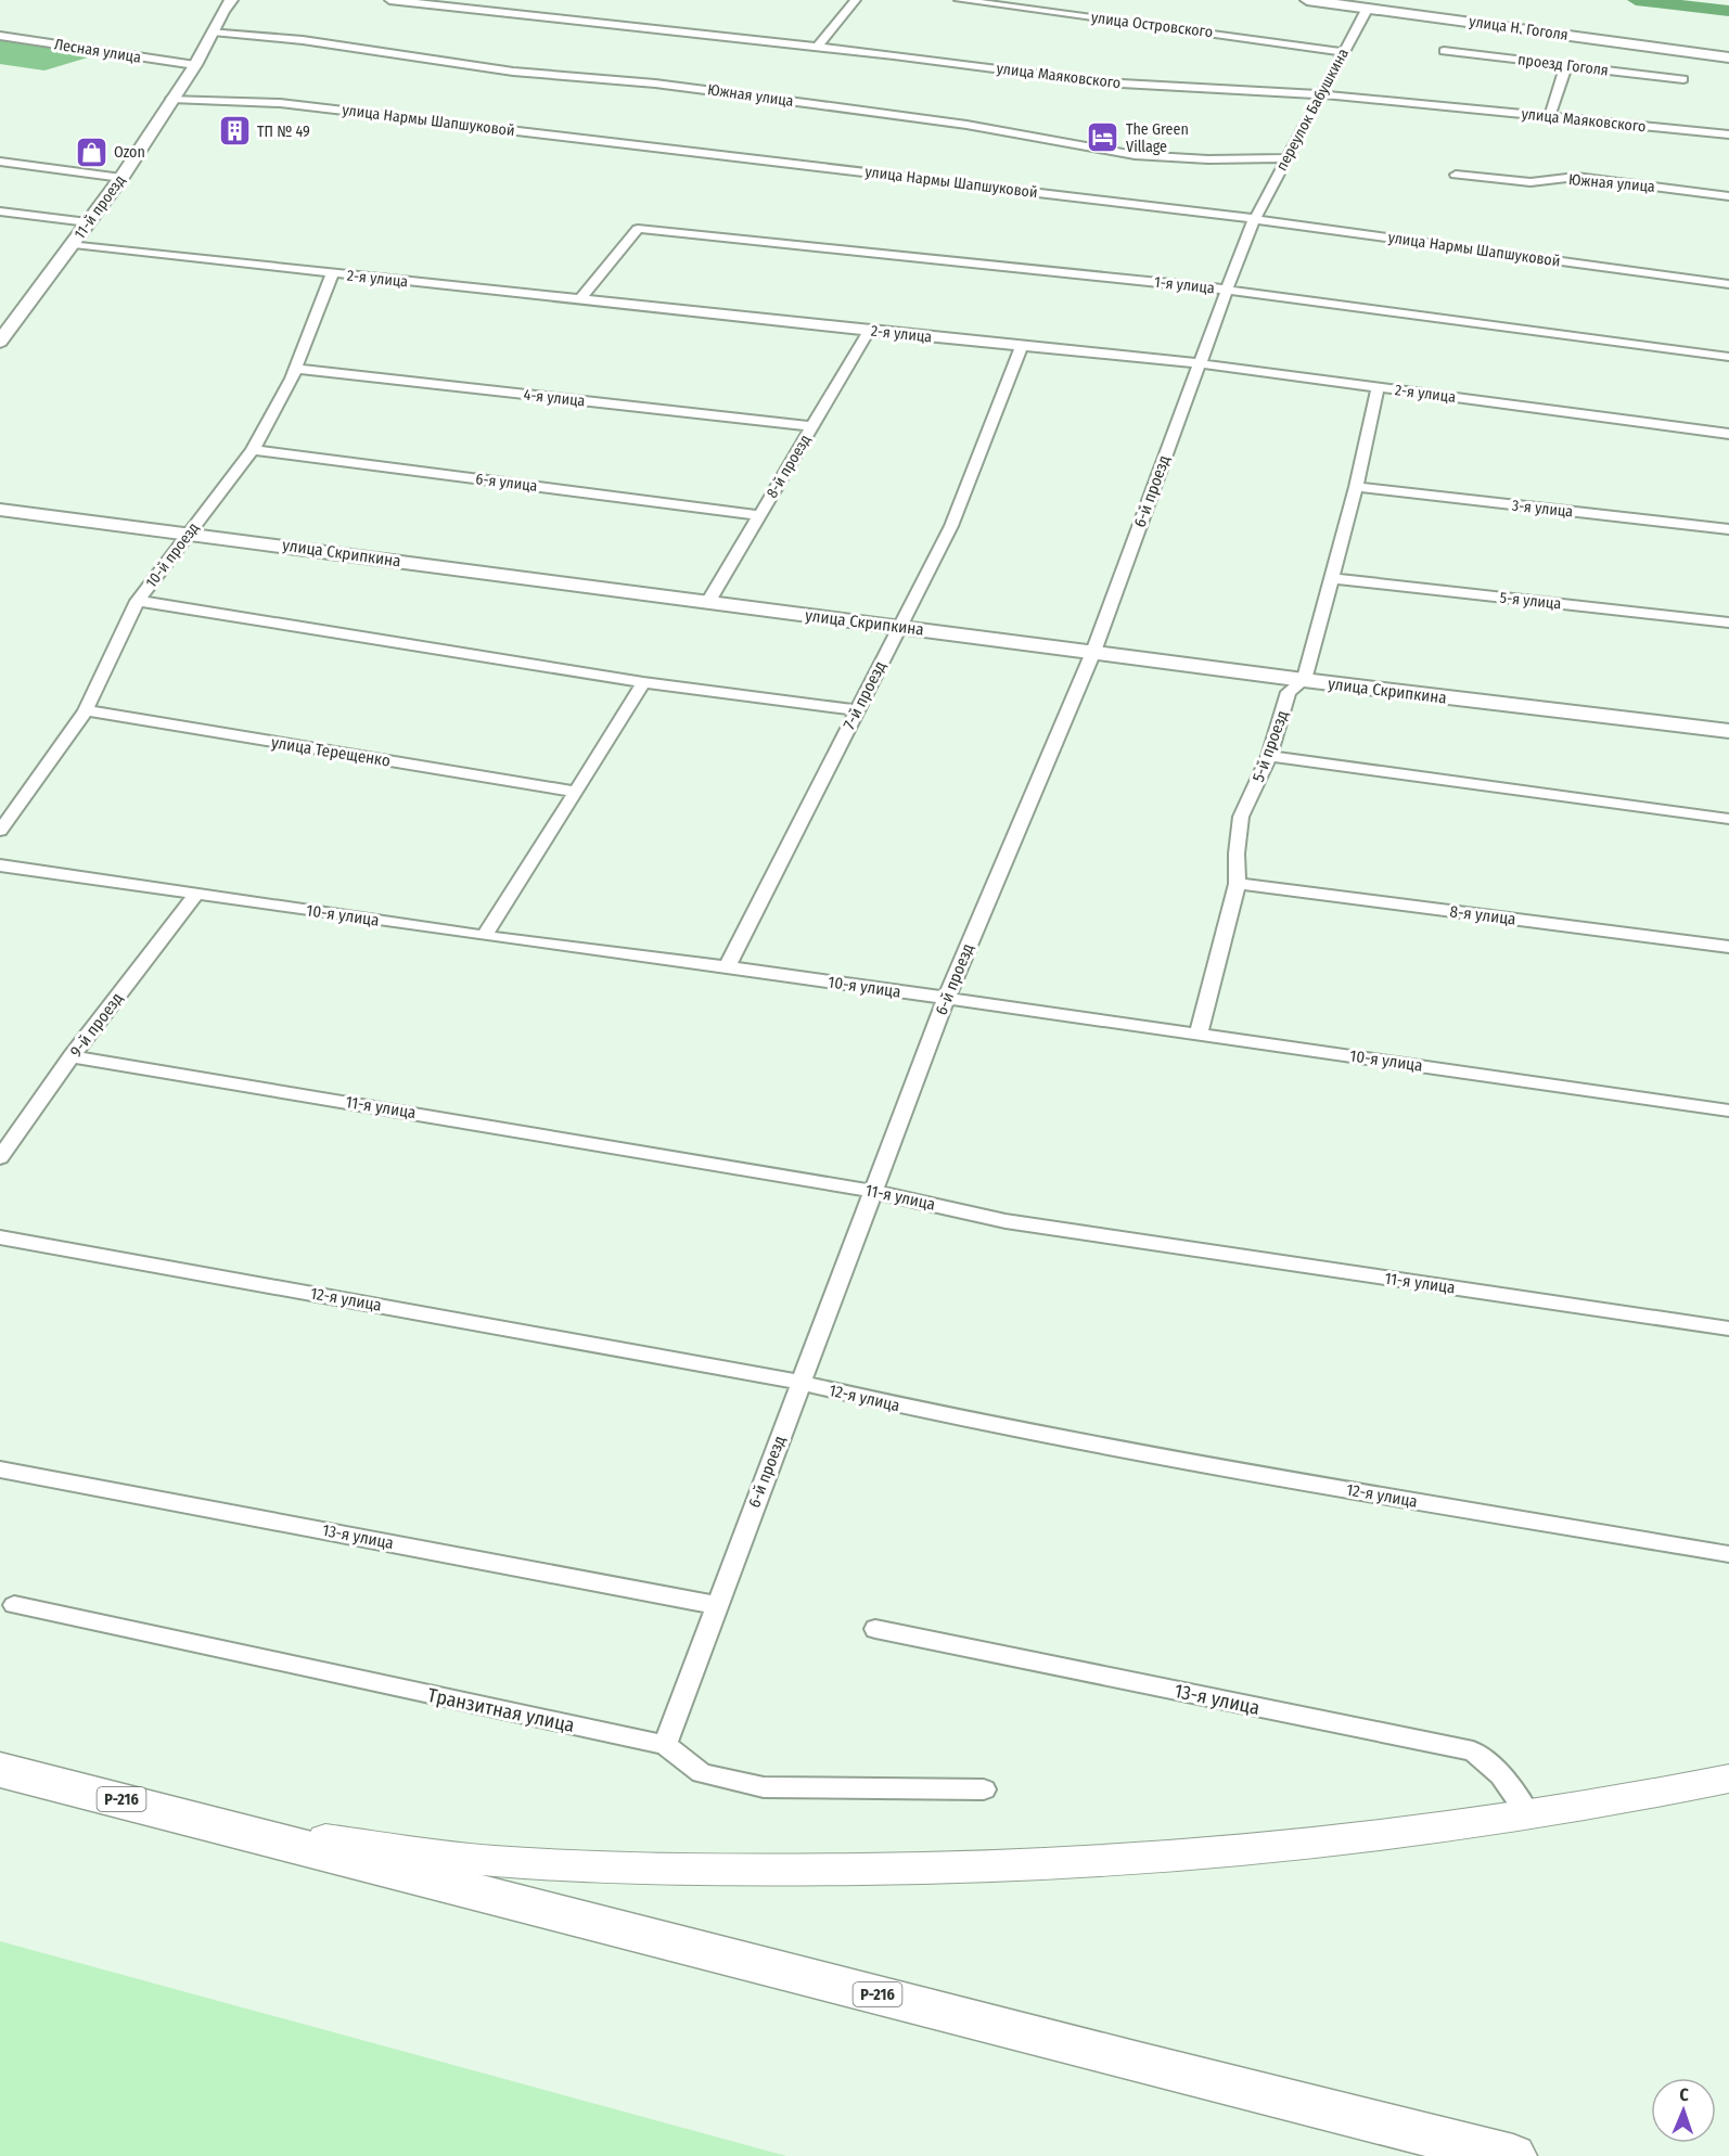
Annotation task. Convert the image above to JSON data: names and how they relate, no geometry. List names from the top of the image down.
{
  "streets": {
    "highway": ["Р-216"],
    "street": [
      "улица Островского",
      "улица Н. Гоголя",
      "Лесная улица",
      "проезд Гоголя",
      "улица Маяковского",
      "Южная улица",
      "переулок Бабушкина",
      "улица Нармы Шапшуковой",
      "11-й проезд",
      "2-я улица",
      "1-я улица",
      "4-я улица",
      "8-й проезд",
      "6-я улица",
      "6-й проезд",
      "3-я улица",
      "улица Скрипкина",
      "10-й проезд",
      "5-я улица",
      "7-й проезд",
      "5-й проезд",
      "улица Терещенко",
      "10-я улица",
      "8-я улица",
      "9-й проезд",
      "11-я улица",
      "12-я улица",
      "13-я улица",
      "Транзитная улица"
    ]
  },
  "crossings": [
    ["улица Островского", "переулок Бабушкина"],
    ["улица Н. Гоголя", "переулок Бабушкина"],
    ["Лесная улица", "11-й проезд"],
    ["улица Маяковского", "переулок Бабушкина"],
    ["Южная улица", "переулок Бабушкина"],
    ["Южная улица", "11-й проезд"],
    ["переулок Бабушкина", "улица Нармы Шапшуковой"],
    ["переулок Бабушкина", "6-й проезд"],
    ["улица Нармы Шапшуковой", "11-й проезд"],
    ["улица Нармы Шапшуковой", "6-й проезд"],
    ["11-й проезд", "2-я улица"],
    ["2-я улица", "1-я улица"],
    ["2-я улица", "8-й проезд"],
    ["2-я улица", "6-й проезд"],
    ["2-я улица", "10-й проезд"],
    ["2-я улица", "7-й проезд"],
    ["2-я улица", "5-й проезд"],
    ["1-я улица", "6-й проезд"],
    ["4-я улица", "8-й проезд"],
    ["4-я улица", "10-й проезд"],
    ["8-й проезд", "6-я улица"],
    ["8-й проезд", "улица Скрипкина"],
    ["6-я улица", "10-й проезд"],
    ["6-й проезд", "улица Скрипкина"],
    ["6-й проезд", "10-я улица"],
    ["6-й проезд", "11-я улица"],
    ["6-й проезд", "12-я улица"],
    ["6-й проезд", "13-я улица"],
    ["6-й проезд", "Транзитная улица"],
    ["3-я улица", "5-й проезд"],
    ["улица Скрипкина", "10-й проезд"],
    ["улица Скрипкина", "7-й проезд"],
    ["улица Скрипкина", "5-й проезд"],
    ["10-й проезд", "улица Терещенко"],
    ["5-я улица", "5-й проезд"],
    ["7-й проезд", "10-я улица"],
    ["5-й проезд", "10-я улица"],
    ["5-й проезд", "8-я улица"],
    ["10-я улица", "9-й проезд"],
    ["9-й проезд", "11-я улица"]
  ],
  "places": {
    "building": ["ТП № 49"],
    "hotel": ["The Green Village"],
    "shop": ["Ozon"]
  },
  "north": "top"
}
